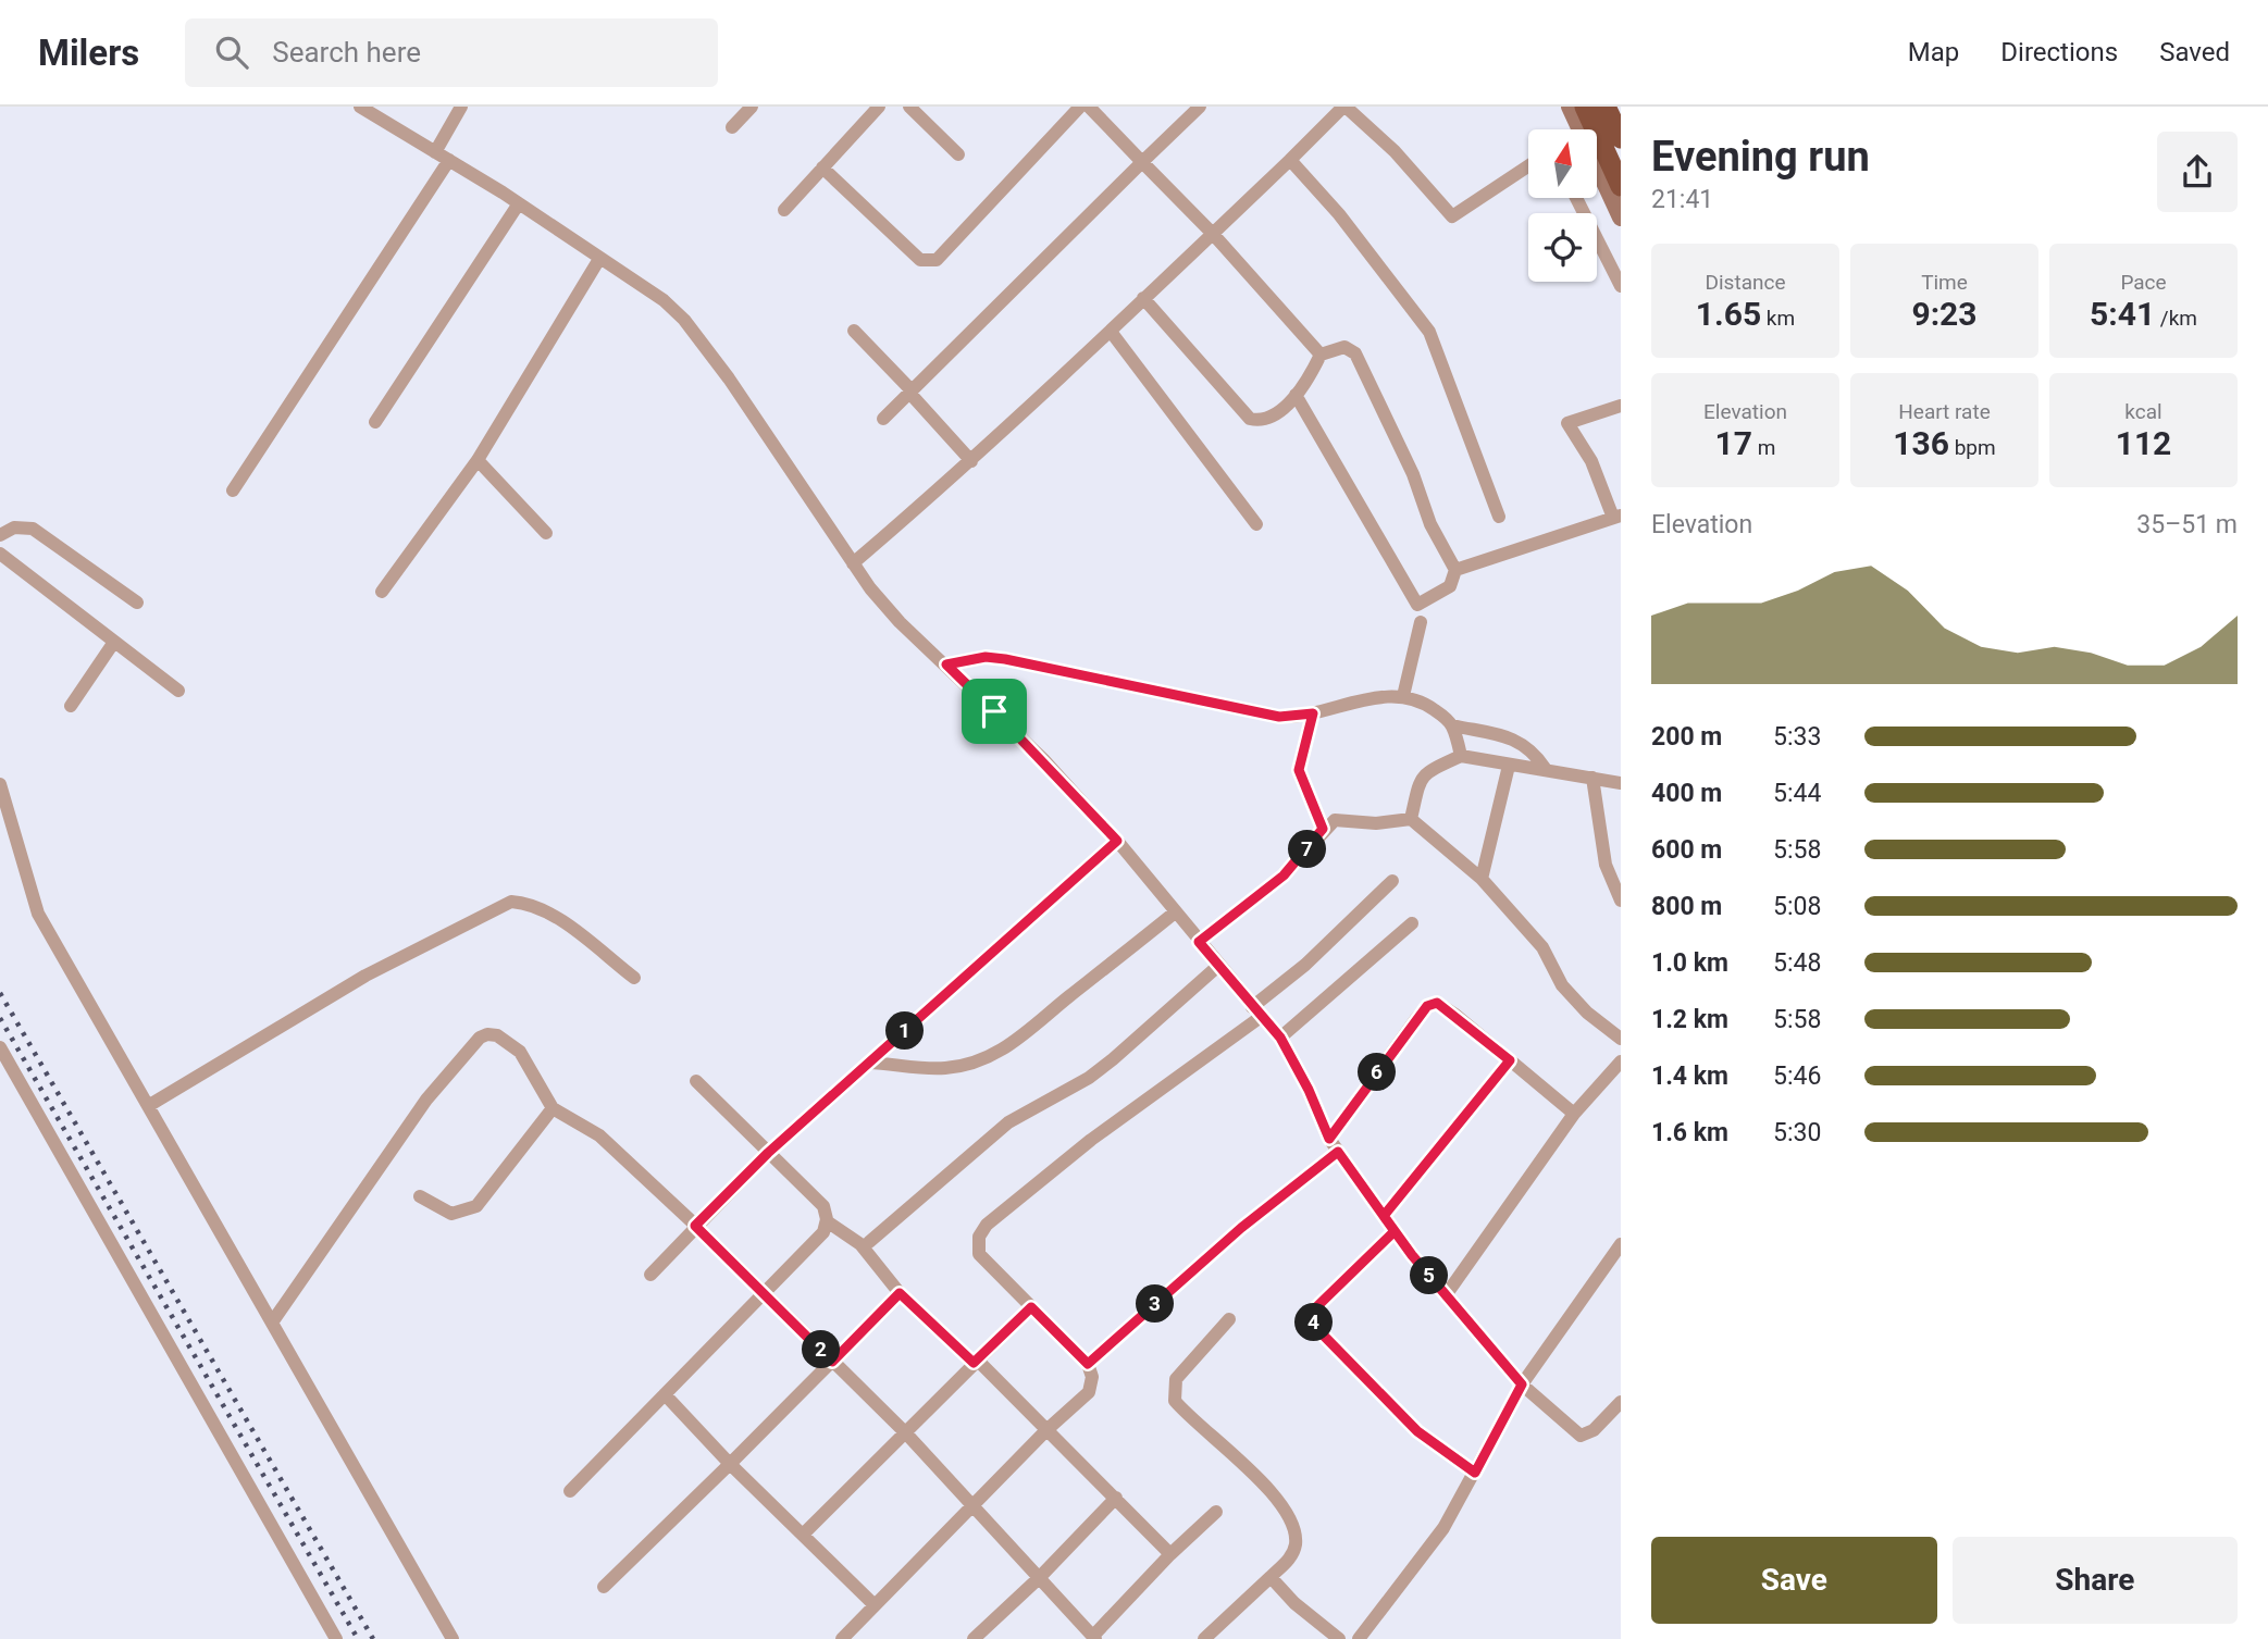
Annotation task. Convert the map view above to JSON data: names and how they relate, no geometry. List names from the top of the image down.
{
  "north": "top",
  "page": {
    "header": "Milers",
    "search": "Search here",
    "nav": ["Map", "Directions", "Saved"],
    "heading": ["Evening run", "21:41"],
    "stats": [
      ["Distance", "1.65 km"],
      ["Time", "9:23"],
      ["Pace", "5:41 /km"],
      ["Elevation", "17 m"],
      ["Heart rate", "136 bpm"],
      ["kcal", "112"]
    ],
    "chart": ["Elevation", "35–51 m"],
    "list": [
      {
        "name": "200 m",
        "note": "5:33"
      },
      {
        "name": "400 m",
        "note": "5:44"
      },
      {
        "name": "600 m",
        "note": "5:58"
      },
      {
        "name": "800 m",
        "note": "5:08"
      },
      {
        "name": "1.0 km",
        "note": "5:48"
      },
      {
        "name": "1.2 km",
        "note": "5:58"
      },
      {
        "name": "1.4 km",
        "note": "5:46"
      },
      {
        "name": "1.6 km",
        "note": "5:30"
      }
    ],
    "pins": [
      "7",
      "1",
      "6",
      "5",
      "3",
      "4",
      "2"
    ],
    "buttons": ["Save", "Share"]
  }
}
